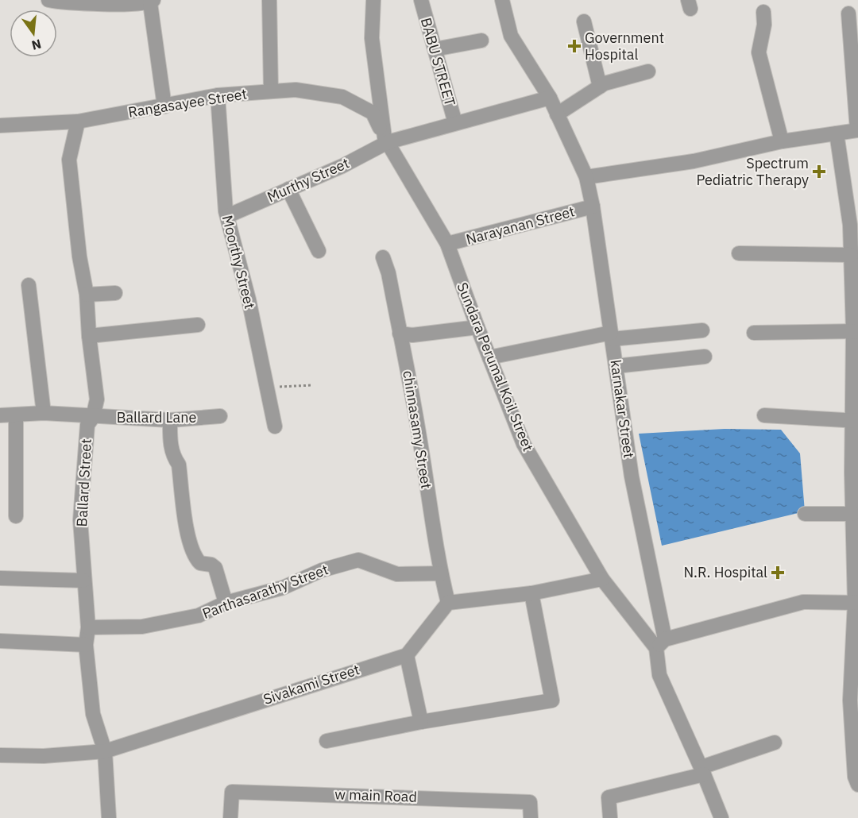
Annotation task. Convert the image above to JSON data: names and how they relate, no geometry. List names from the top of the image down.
{
  "streets": {
    "street": [
      "BABU STREET",
      "Rangasayee Street",
      "Murthy Street",
      "Narayanan Street",
      "Moorthy Street",
      "Sundara Perumal Koil Street",
      "karnakar Street",
      "Ballard Lane",
      "chinnasamy Street",
      "Ballard Street",
      "Parthasarathy Street",
      "Sivakami Street",
      "w main Road"
    ]
  },
  "crossings": [
    ["BABU STREET", "Murthy Street"],
    ["Rangasayee Street", "Murthy Street"],
    ["Rangasayee Street", "Moorthy Street"],
    ["Rangasayee Street", "Sundara Perumal Koil Street"],
    ["Rangasayee Street", "Ballard Street"],
    ["Murthy Street", "Moorthy Street"],
    ["Murthy Street", "Sundara Perumal Koil Street"],
    ["Murthy Street", "karnakar Street"],
    ["Narayanan Street", "Sundara Perumal Koil Street"],
    ["Narayanan Street", "karnakar Street"],
    ["Sundara Perumal Koil Street", "karnakar Street"],
    ["Ballard Lane", "Ballard Street"],
    ["chinnasamy Street", "Parthasarathy Street"],
    ["Ballard Street", "Parthasarathy Street"],
    ["Ballard Street", "Sivakami Street"]
  ],
  "places": {
    "health": ["Government Hospital", "Spectrum Pediatric Therapy", "N.R. Hospital"]
  },
  "north": "bottom"
}
